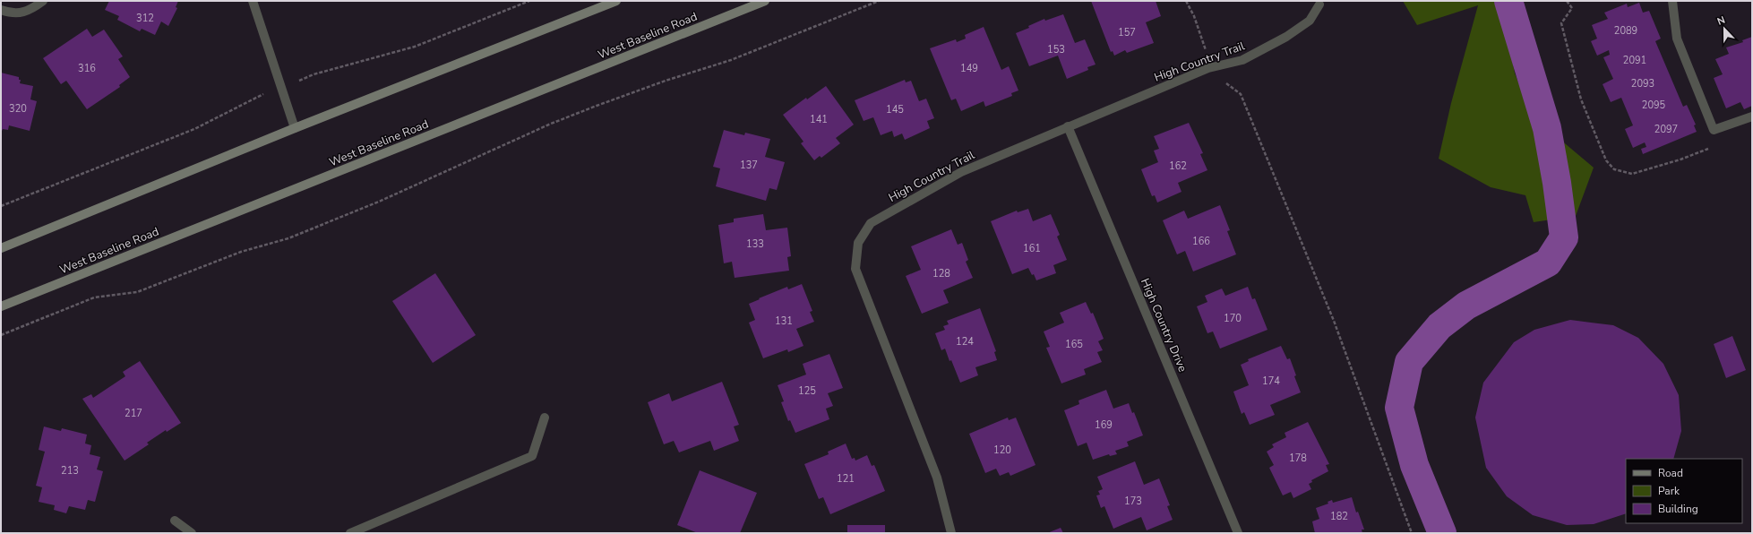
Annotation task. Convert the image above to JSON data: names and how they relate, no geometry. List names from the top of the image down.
{
  "streets": {
    "main road": ["West Baseline Road"],
    "street": ["High Country Trail", "High Country Drive"]
  },
  "crossings": [
    ["High Country Trail", "High Country Drive"]
  ],
  "house_numbers": [
    "312",
    "2089",
    "157",
    "153",
    "2091",
    "316",
    "149",
    "2093",
    "2095",
    "320",
    "145",
    "141",
    "2097",
    "137",
    "162",
    "166",
    "133",
    "161",
    "128",
    "170",
    "131",
    "124",
    "165",
    "174",
    "125",
    "217",
    "169",
    "120",
    "178",
    "213",
    "121",
    "173",
    "182"
  ],
  "legend": ["Road", "Park", "Building"],
  "north": "top"
}
